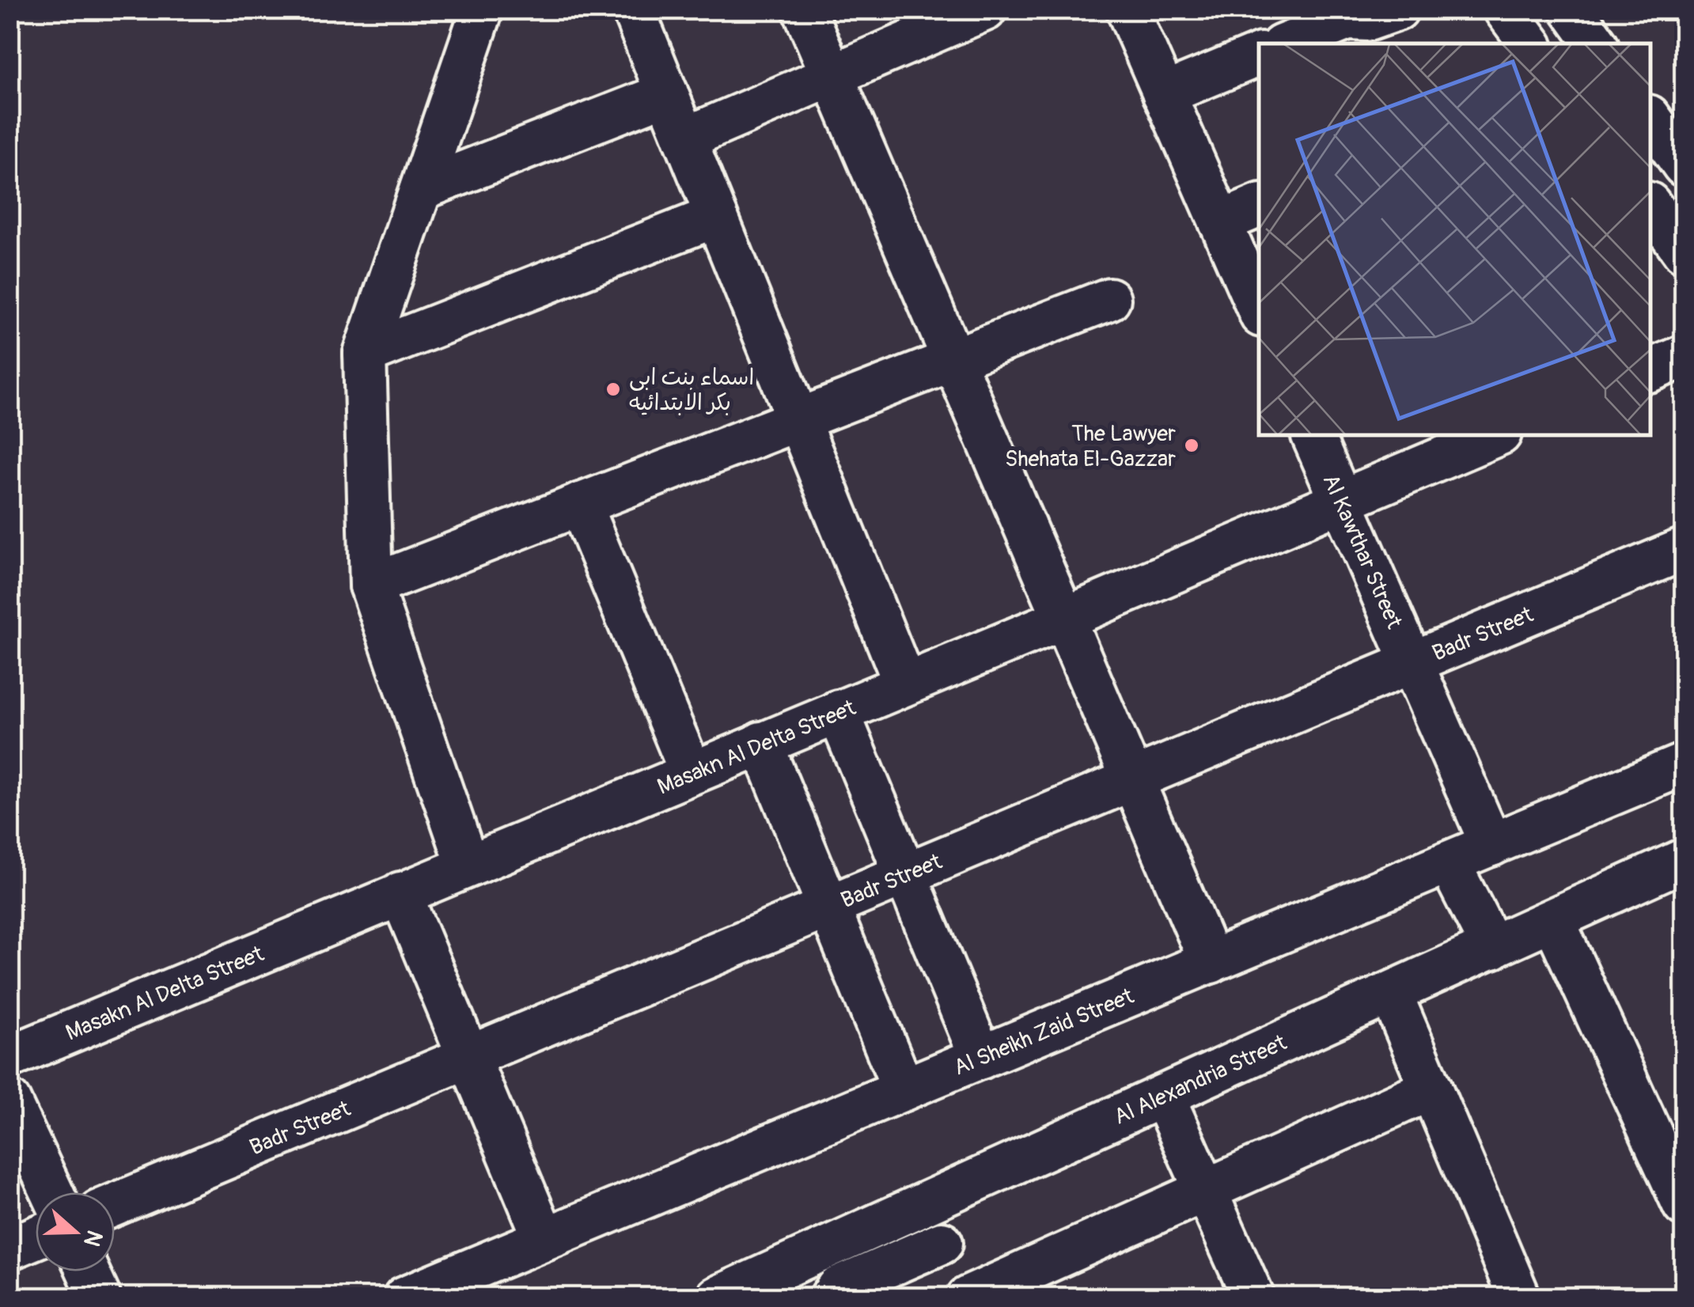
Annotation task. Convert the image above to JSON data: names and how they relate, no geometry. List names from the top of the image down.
{
  "streets": {
    "street": [
      "Al Kawthar Street",
      "Badr Street",
      "Masakn Al Delta Street",
      "Al Sheikh Zaid Street",
      "Al Alexandria Street"
    ]
  },
  "crossings": [
    ["Al Kawthar Street", "Badr Street"],
    ["Al Kawthar Street", "Masakn Al Delta Street"],
    ["Al Kawthar Street", "Al Sheikh Zaid Street"]
  ],
  "places": ["اسماء بنت ابي بكر الابتدائيه", "The Lawyer Shehata El-Gazzar"],
  "north": "right"
}
